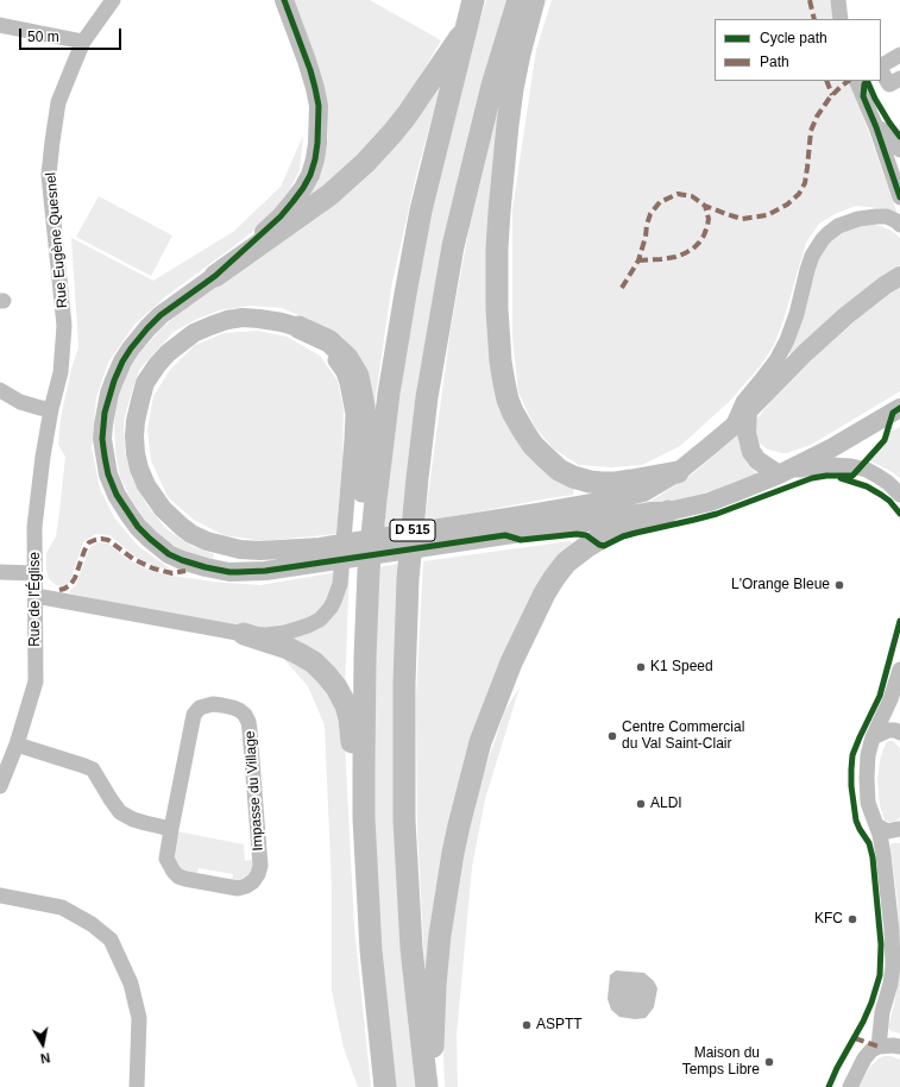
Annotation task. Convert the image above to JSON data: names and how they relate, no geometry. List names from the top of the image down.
{
  "streets": {
    "highway": ["D 515"],
    "street": ["Rue Eugène Quesnel", "Rue de l'Église", "Impasse du Village"]
  },
  "crossings": [
    ["Rue Eugène Quesnel", "Rue de l'Église"]
  ],
  "places": [
    "L'Orange Bleue",
    "K1 Speed",
    "Centre Commercial du Val Saint-Clair",
    "ALDI",
    "KFC",
    "ASPTT",
    "Maison du Temps Libre"
  ],
  "legend": ["Cycle path", "Path"],
  "scale_bar": "50 m",
  "north": "bottom"
}
